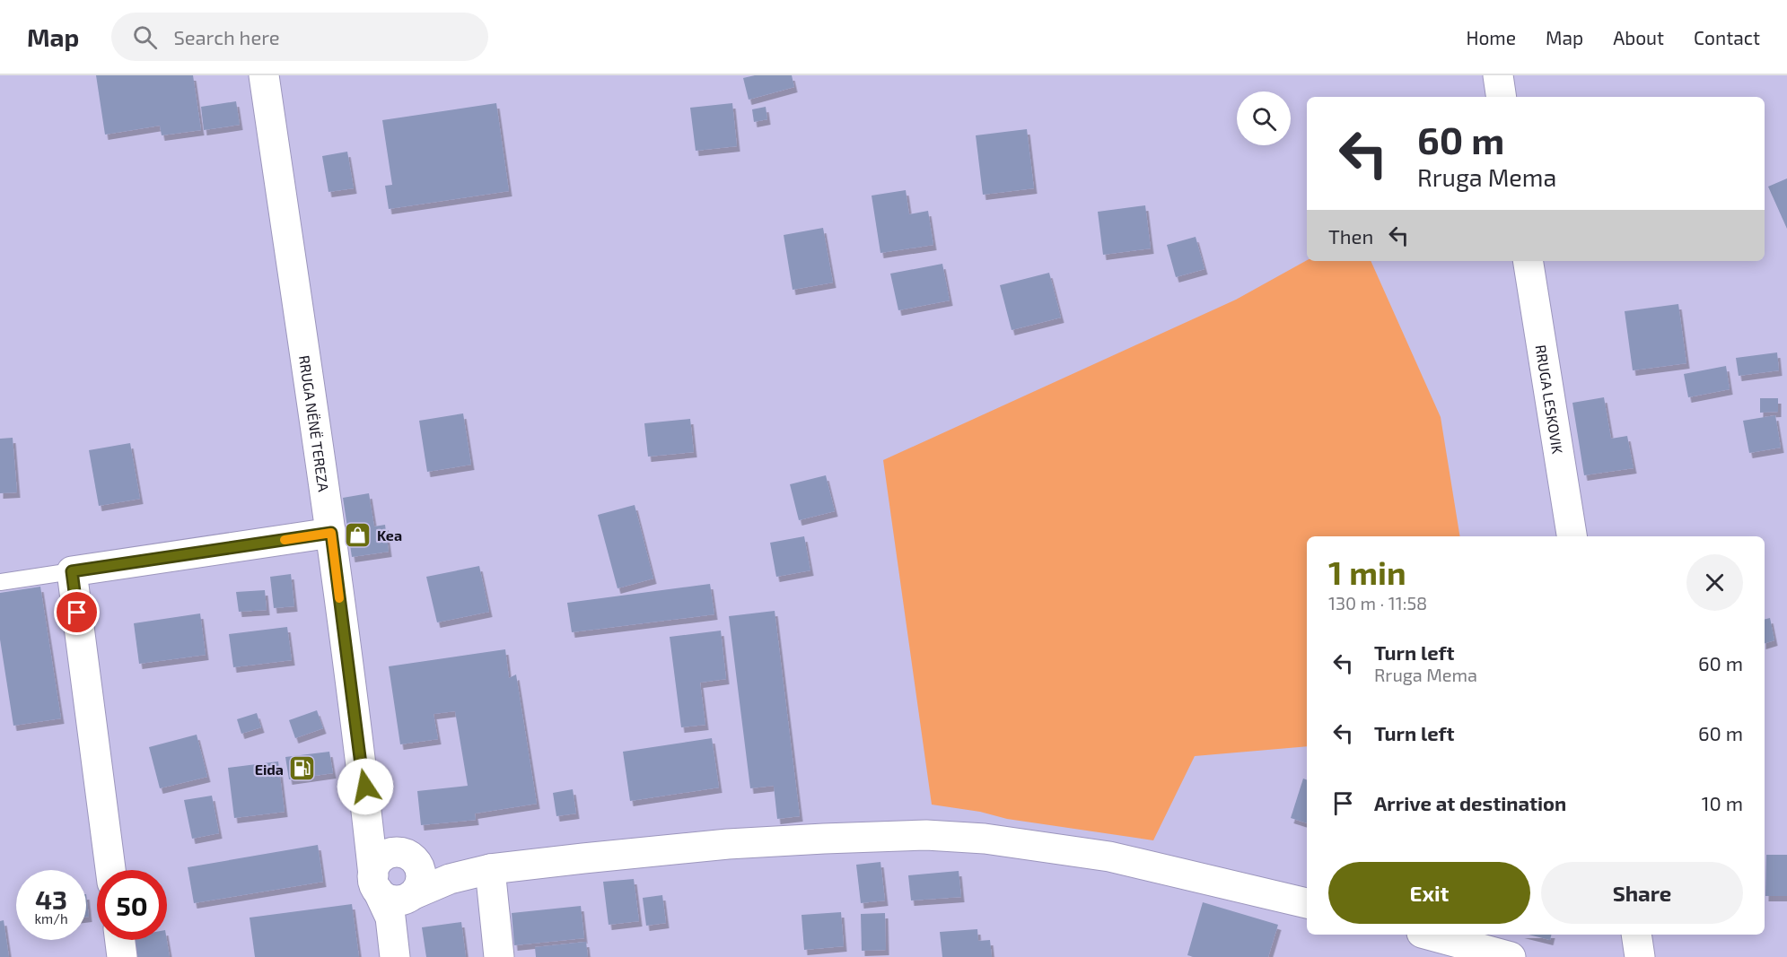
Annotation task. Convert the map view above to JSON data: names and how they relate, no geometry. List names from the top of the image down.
{
  "streets": {
    "main road": ["RRUGA LESKOVIK", "RRUGA NËNË TEREZA"]
  },
  "places": {
    "shop": ["Kea"],
    "fuel station": ["Eida"]
  },
  "page": {
    "header": "Map",
    "search": "Search here",
    "nav": [
      "Home",
      "Map",
      "About",
      "Contact"
    ],
    "turn": ["60 m", "Rruga Mema"],
    "then": "Then",
    "heading": ["1 min", "130 m · 11:58"],
    "list": [
      {
        "name": "Turn left",
        "note": "Rruga Mema",
        "value": "60 m"
      },
      {
        "name": "Turn left",
        "value": "60 m"
      },
      {
        "name": "Arrive at destination",
        "value": "10 m"
      }
    ],
    "buttons": ["Exit", "Share"],
    "speed": "43 km/h",
    "limit": "50"
  }
}
